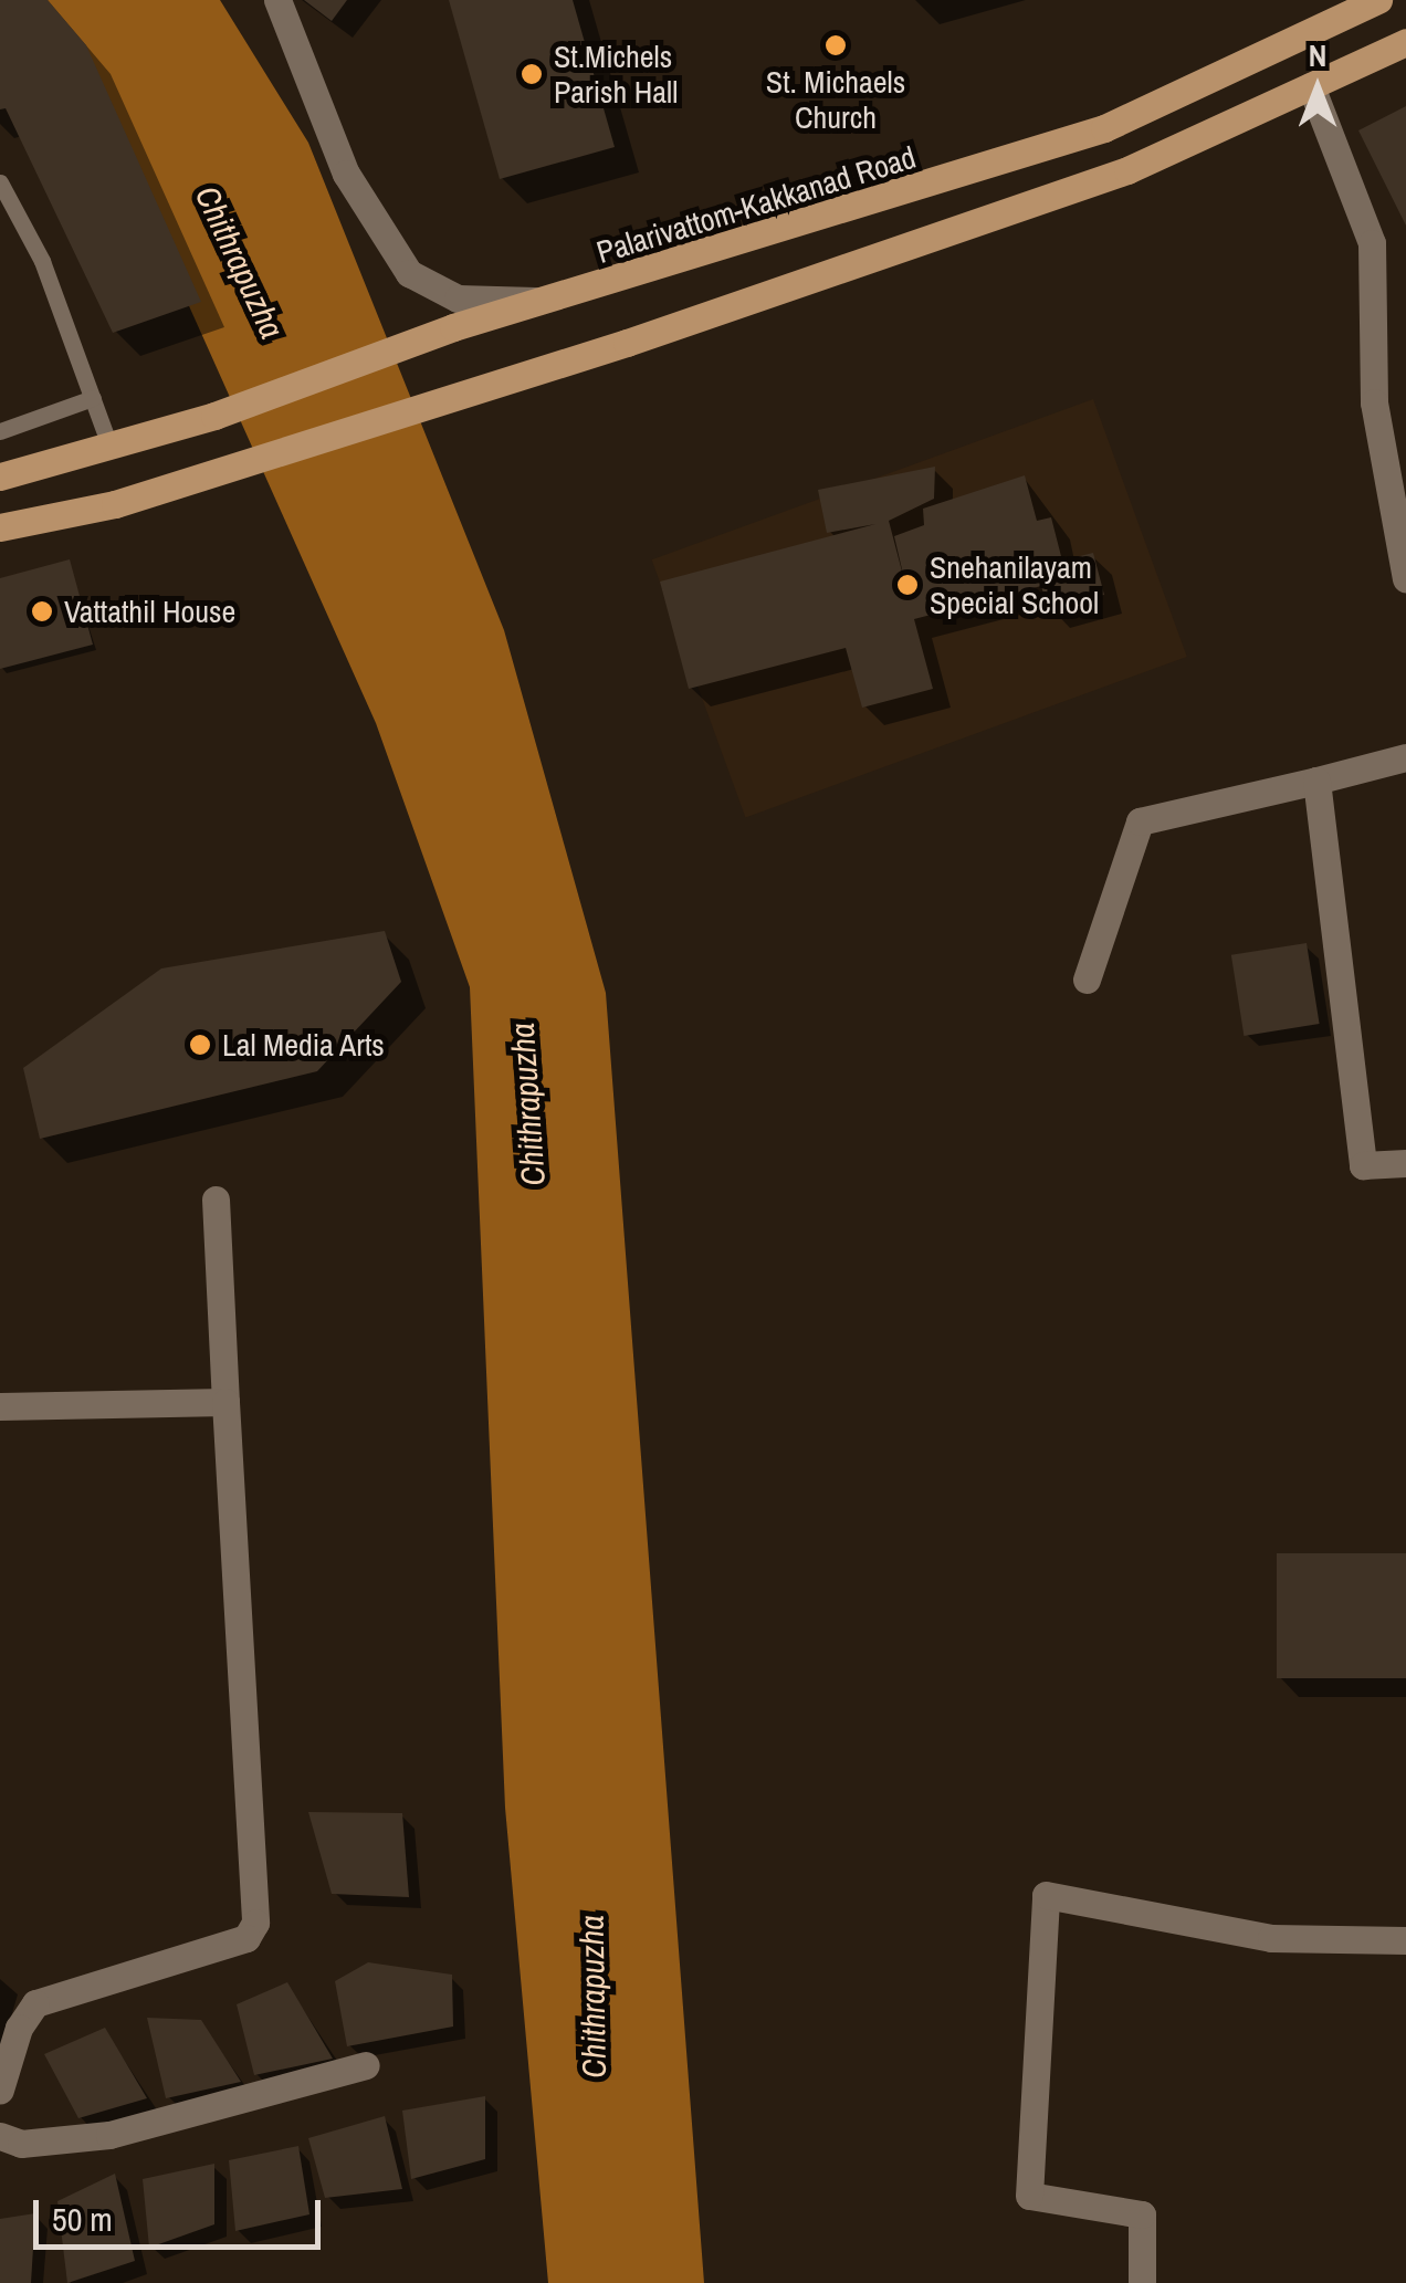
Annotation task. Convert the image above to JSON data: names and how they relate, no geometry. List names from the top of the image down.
{
  "streets": {
    "main road": ["Palarivattom-Kakkanad Road"]
  },
  "water": ["Chithrapuzha"],
  "places": [
    "St. Michaels Church",
    "St.Michels Parish Hall",
    "Snehanilayam Special School",
    "Vattathil House",
    "Lal Media Arts"
  ],
  "scale_bar": "50 m",
  "north": "top"
}
